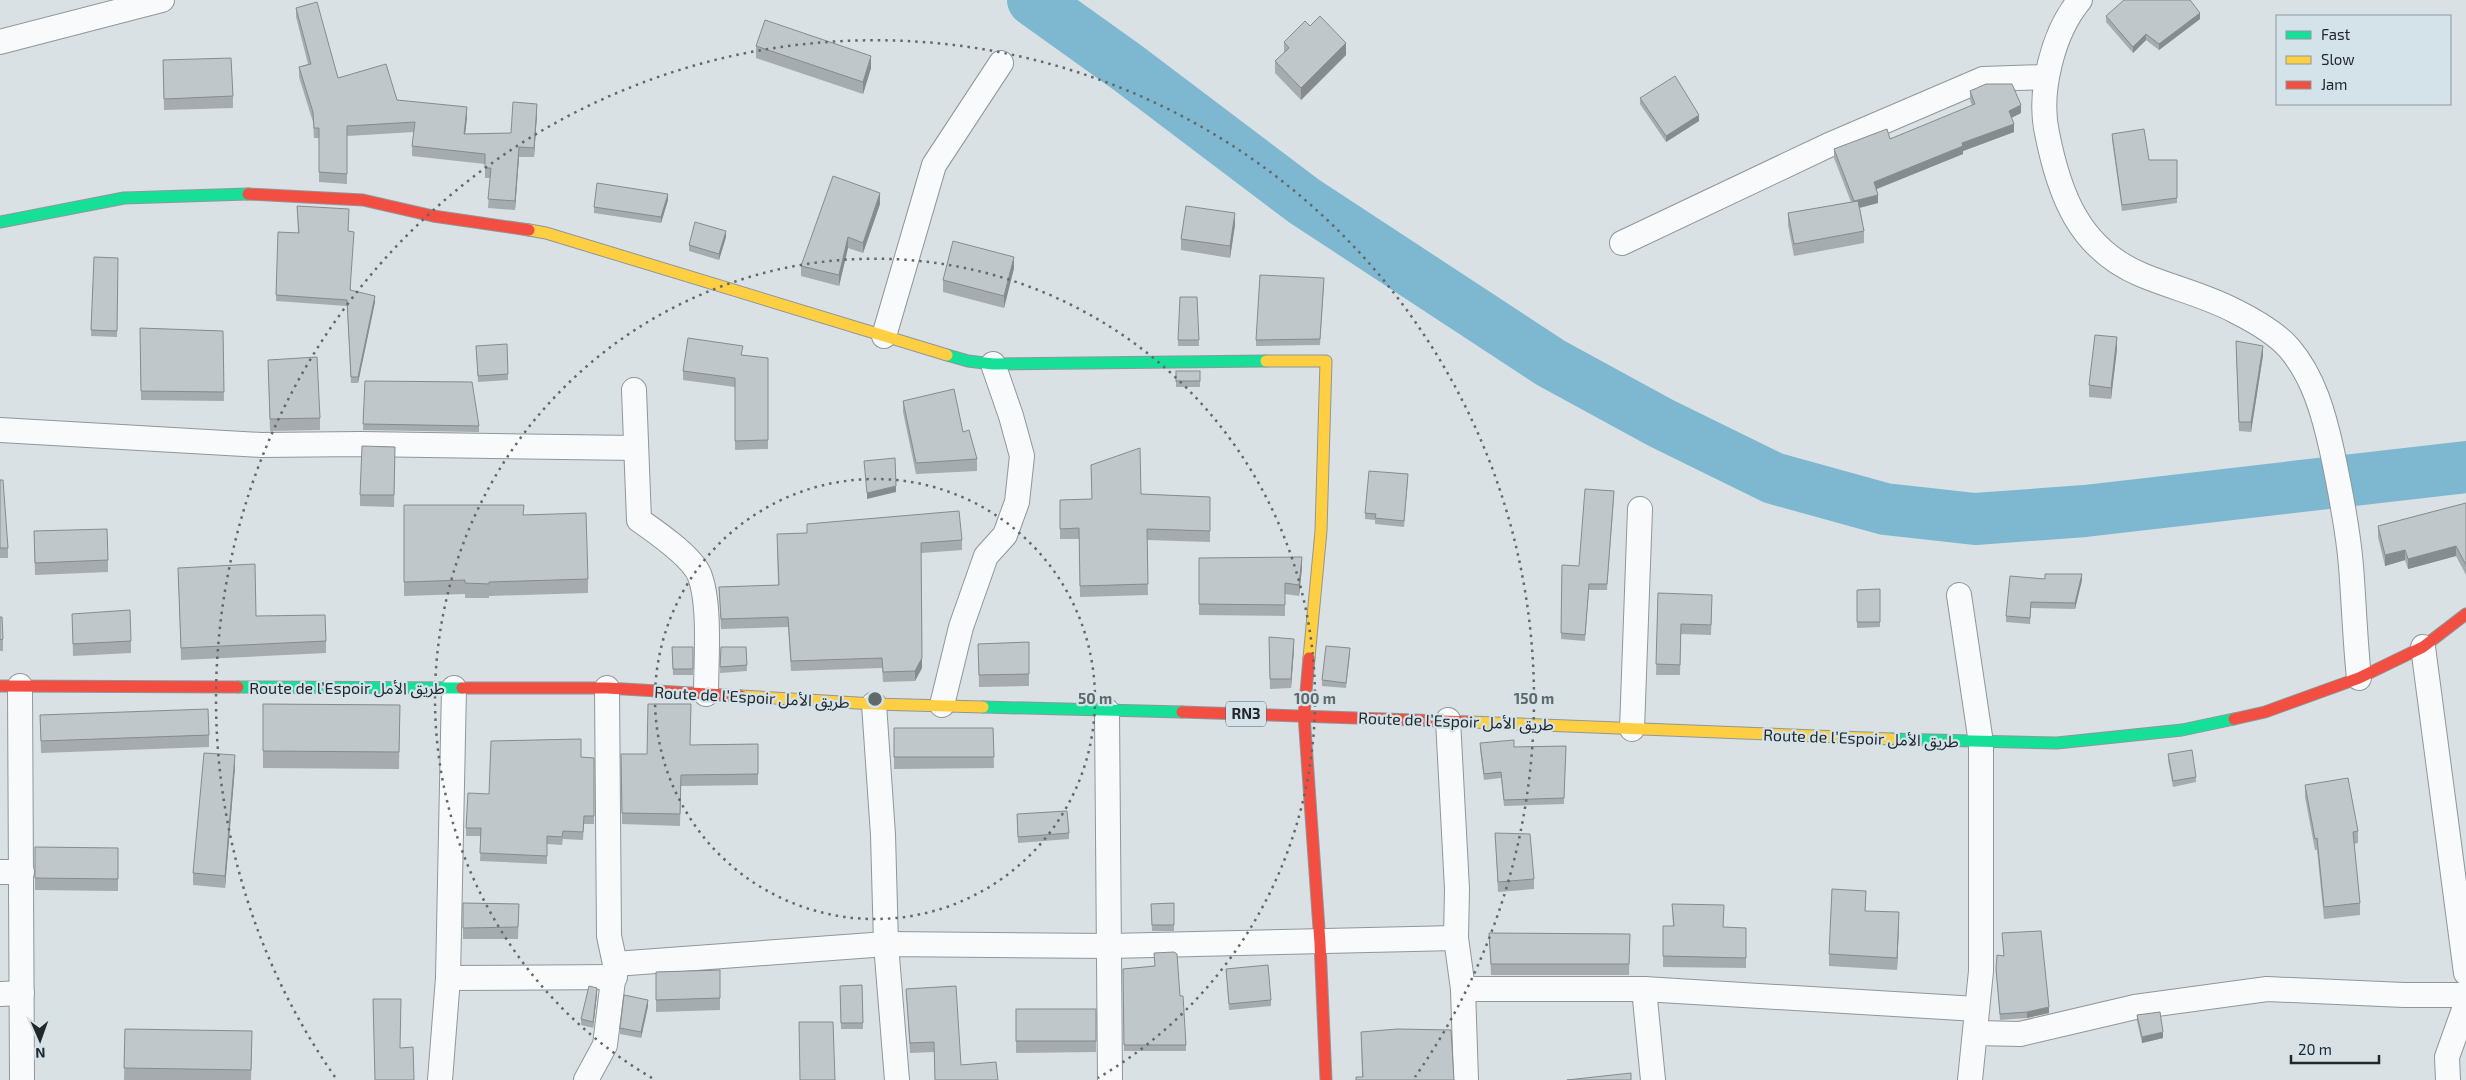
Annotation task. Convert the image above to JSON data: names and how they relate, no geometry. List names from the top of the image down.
{
  "streets": {
    "main road": ["Route de l’Espoir طريق الأمل", "RN3"]
  },
  "legend": ["Fast", "Slow", "Jam"],
  "scale_bar": "20 m",
  "north": "bottom",
  "rings": ["50 m", "100 m", "150 m"]
}
